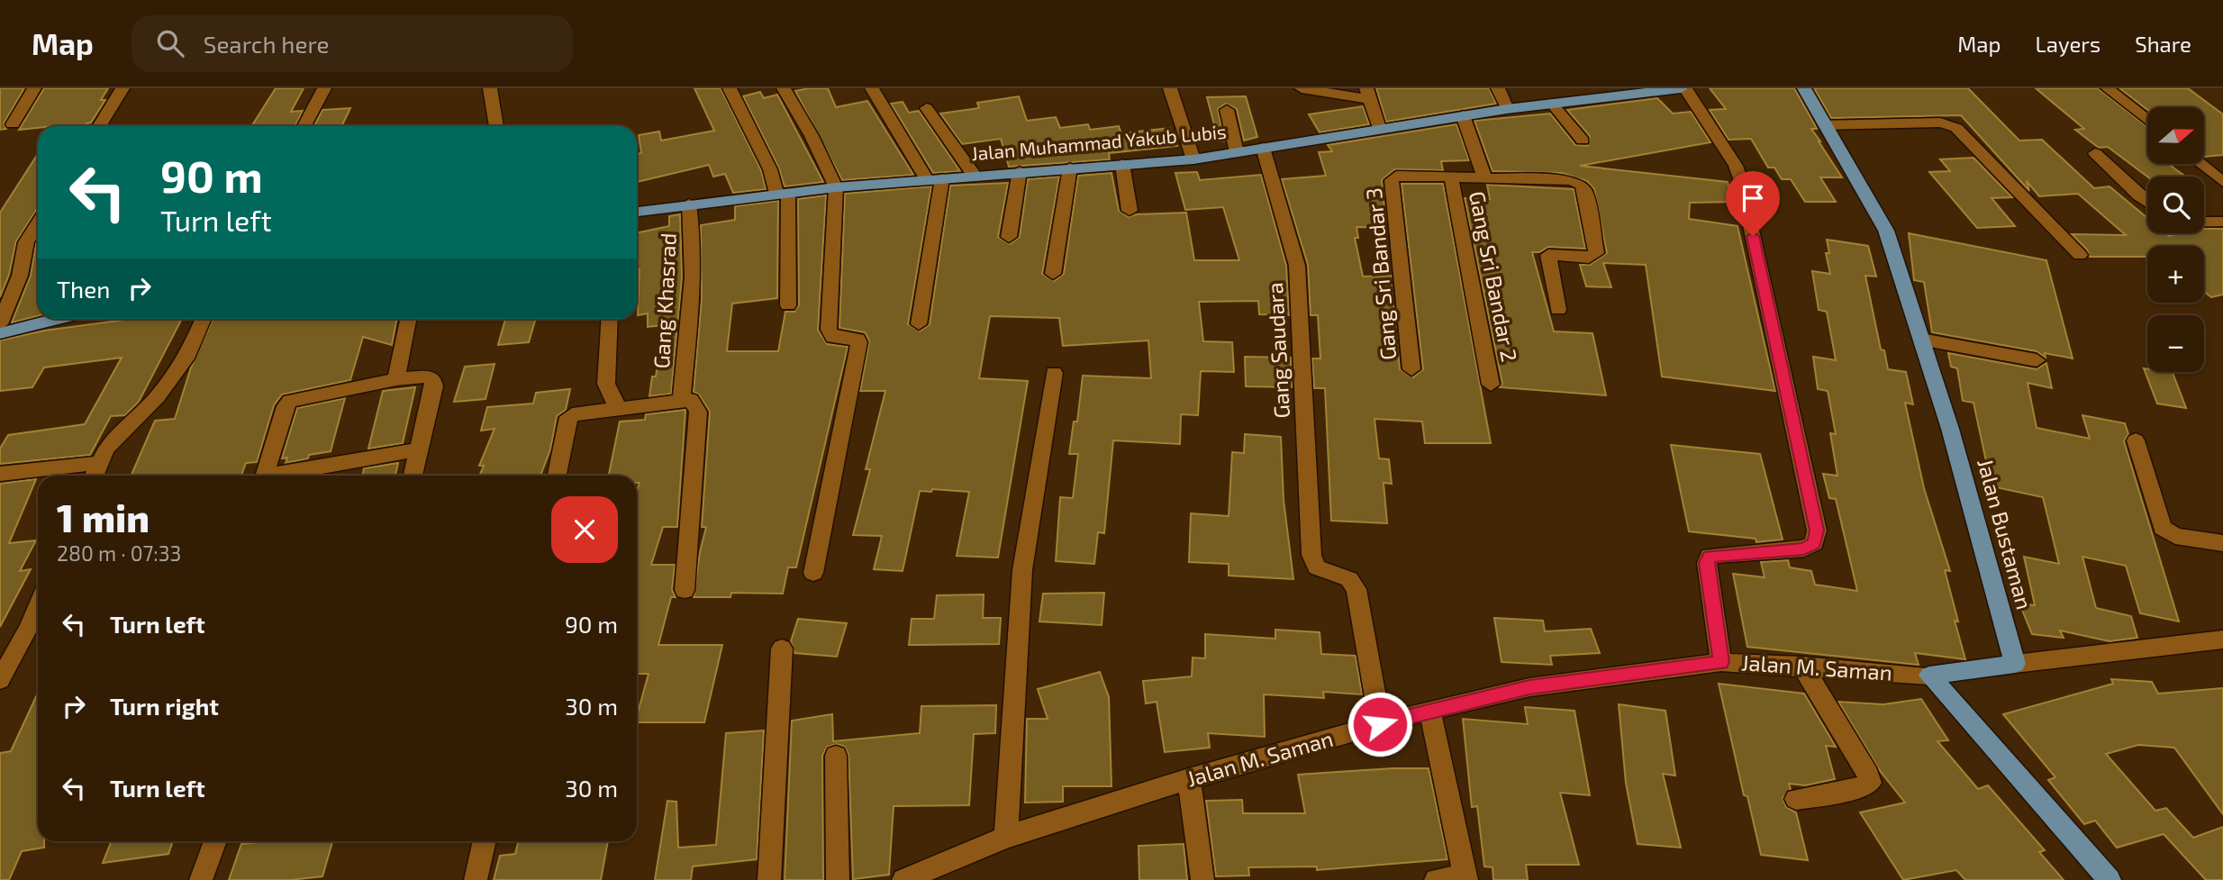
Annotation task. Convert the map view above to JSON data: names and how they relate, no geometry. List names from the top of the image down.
{
  "streets": {
    "main road": ["Jalan Muhammad Yakub Lubis", "Jalan Bustaman"],
    "street": [
      "Gang Sri Bandar 3",
      "Gang Sri Bandar 2",
      "Gang Khasrad",
      "Gang Saudara",
      "Jalan M. Saman"
    ]
  },
  "crossings": [
    ["Jalan Muhammad Yakub Lubis", "Gang Khasrad"],
    ["Jalan Muhammad Yakub Lubis", "Gang Saudara"],
    ["Gang Sri Bandar 3", "Gang Sri Bandar 2"],
    ["Gang Saudara", "Jalan M. Saman"]
  ],
  "north": "right",
  "page": {
    "header": "Map",
    "search": "Search here",
    "nav": ["Map", "Layers", "Share"],
    "map_buttons": ["+", "−"],
    "turn": ["90 m", "Turn left"],
    "then": "Then",
    "heading": ["1 min", "280 m · 07:33"],
    "list": [
      {
        "name": "Turn left",
        "value": "90 m"
      },
      {
        "name": "Turn right",
        "value": "30 m"
      },
      {
        "name": "Turn left",
        "value": "30 m"
      }
    ]
  }
}
